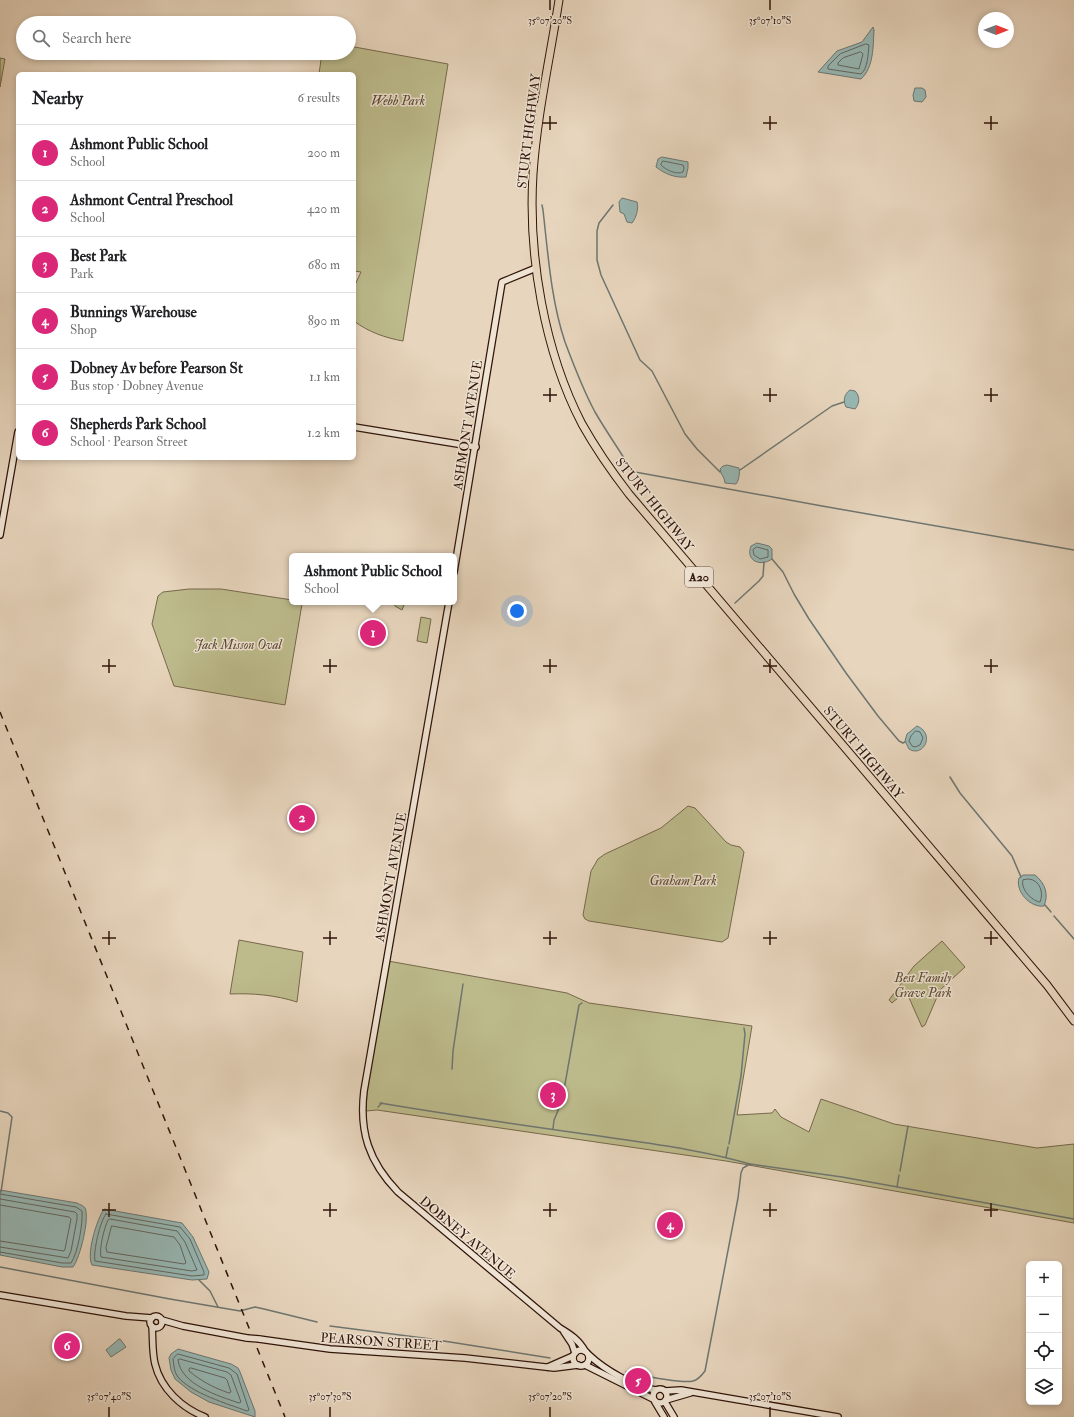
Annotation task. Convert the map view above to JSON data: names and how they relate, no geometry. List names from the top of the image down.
{
  "streets": {
    "highway": ["STURT HIGHWAY", "A20"],
    "street": ["ASHMONT AVENUE", "DOBNEY AVENUE", "PEARSON STREET"]
  },
  "crossings": [
    ["STURT HIGHWAY", "ASHMONT AVENUE"],
    ["ASHMONT AVENUE", "DOBNEY AVENUE"],
    ["DOBNEY AVENUE", "PEARSON STREET"]
  ],
  "parks": [
    "Webb Park",
    "Jack Misson Oval",
    "Graham Park",
    "Best Family Grave Park"
  ],
  "north": "right",
  "page": {
    "search": "Search here",
    "heading": ["Nearby", "6 results"],
    "list": [
      {
        "mark": "1",
        "name": "Ashmont Public School",
        "note": "School",
        "value": "200 m"
      },
      {
        "mark": "2",
        "name": "Ashmont Central Preschool",
        "note": "School",
        "value": "420 m"
      },
      {
        "mark": "3",
        "name": "Best Park",
        "note": "Park",
        "value": "680 m"
      },
      {
        "mark": "4",
        "name": "Bunnings Warehouse",
        "note": "Shop",
        "value": "890 m"
      },
      {
        "mark": "5",
        "name": "Dobney Av before Pearson St",
        "note": "Bus stop · Dobney Avenue",
        "value": "1.1 km"
      },
      {
        "mark": "6",
        "name": "Shepherds Park School",
        "note": "School · Pearson Street",
        "value": "1.2 km"
      }
    ],
    "popup": ["Ashmont Public School", "School"],
    "pins": [
      "1",
      "2",
      "3",
      "4",
      "6",
      "5"
    ],
    "map_buttons": ["+", "−"]
  },
  "coordinates": [
    "35°07'20\"S",
    "35°07'10\"S",
    "35°07'40\"S",
    "35°07'30\"S"
  ]
}
